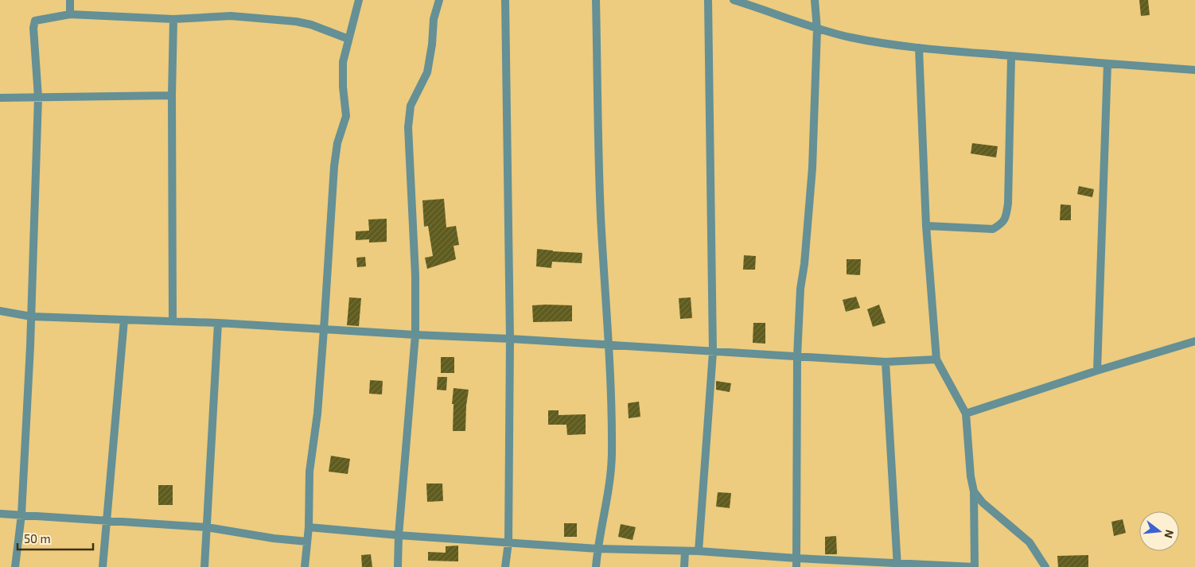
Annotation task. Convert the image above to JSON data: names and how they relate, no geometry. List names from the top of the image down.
{
  "scale_bar": "50 m",
  "north": "right"
}
